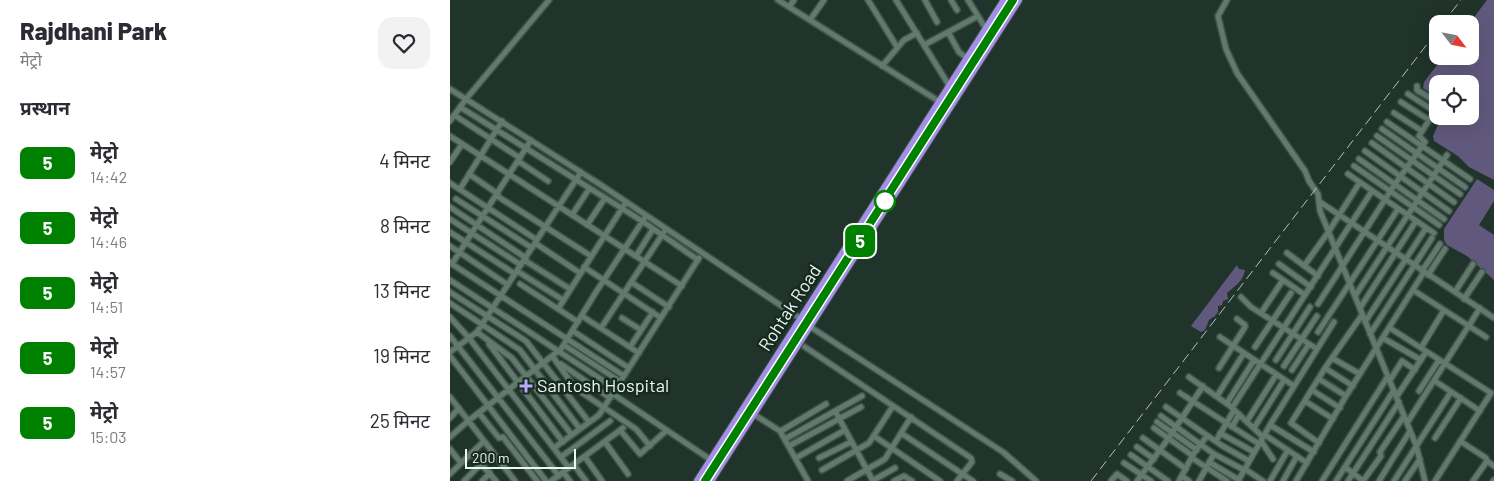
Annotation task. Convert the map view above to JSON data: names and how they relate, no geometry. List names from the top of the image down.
{
  "streets": {
    "highway": ["Rohtak Road"]
  },
  "places": {
    "health": ["Santosh Hospital"]
  },
  "lines": ["metro line 5"],
  "scale_bar": "200 m",
  "north": "bottom right",
  "page": {
    "heading": [
      ["Rajdhani Park", "मेट्रो"],
      "प्रस्थान"
    ],
    "on_map": "5",
    "list": [
      {
        "mark": "5",
        "name": "मेट्रो",
        "note": "14:42",
        "value": "4 मिनट"
      },
      {
        "mark": "5",
        "name": "मेट्रो",
        "note": "14:46",
        "value": "8 मिनट"
      },
      {
        "mark": "5",
        "name": "मेट्रो",
        "note": "14:51",
        "value": "13 मिनट"
      },
      {
        "mark": "5",
        "name": "मेट्रो",
        "note": "14:57",
        "value": "19 मिनट"
      },
      {
        "mark": "5",
        "name": "मेट्रो",
        "note": "15:03",
        "value": "25 मिनट"
      }
    ],
    "scale": "200 m"
  }
}
